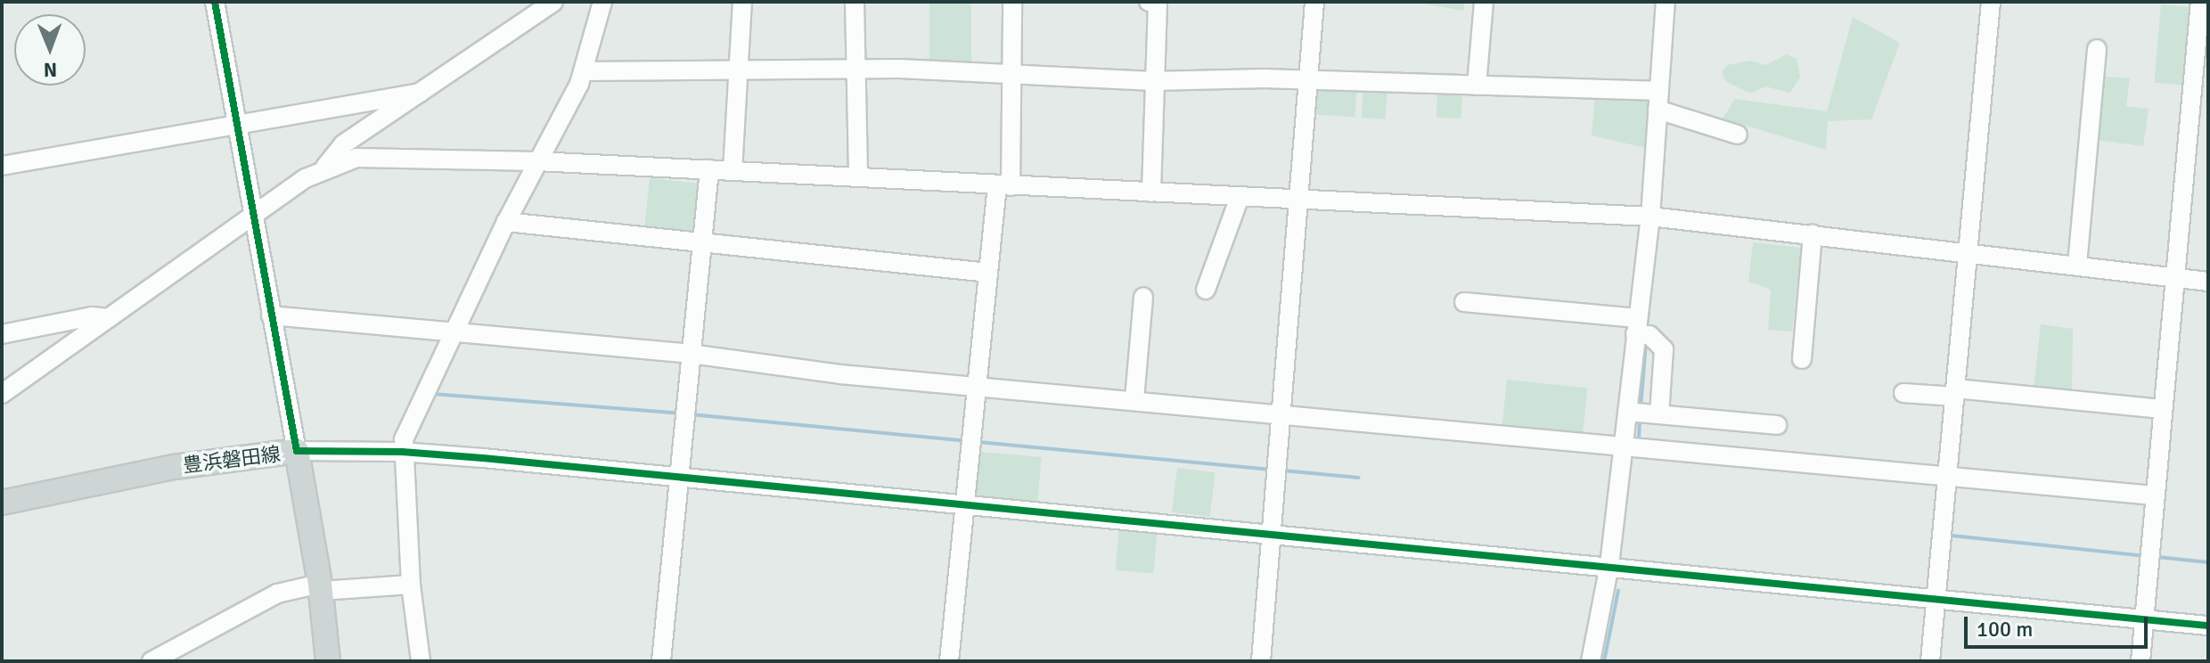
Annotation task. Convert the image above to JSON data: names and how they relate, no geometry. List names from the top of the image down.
{
  "streets": {
    "main road": ["豊浜磐田線"]
  },
  "scale_bar": "100 m",
  "north": "bottom"
}
